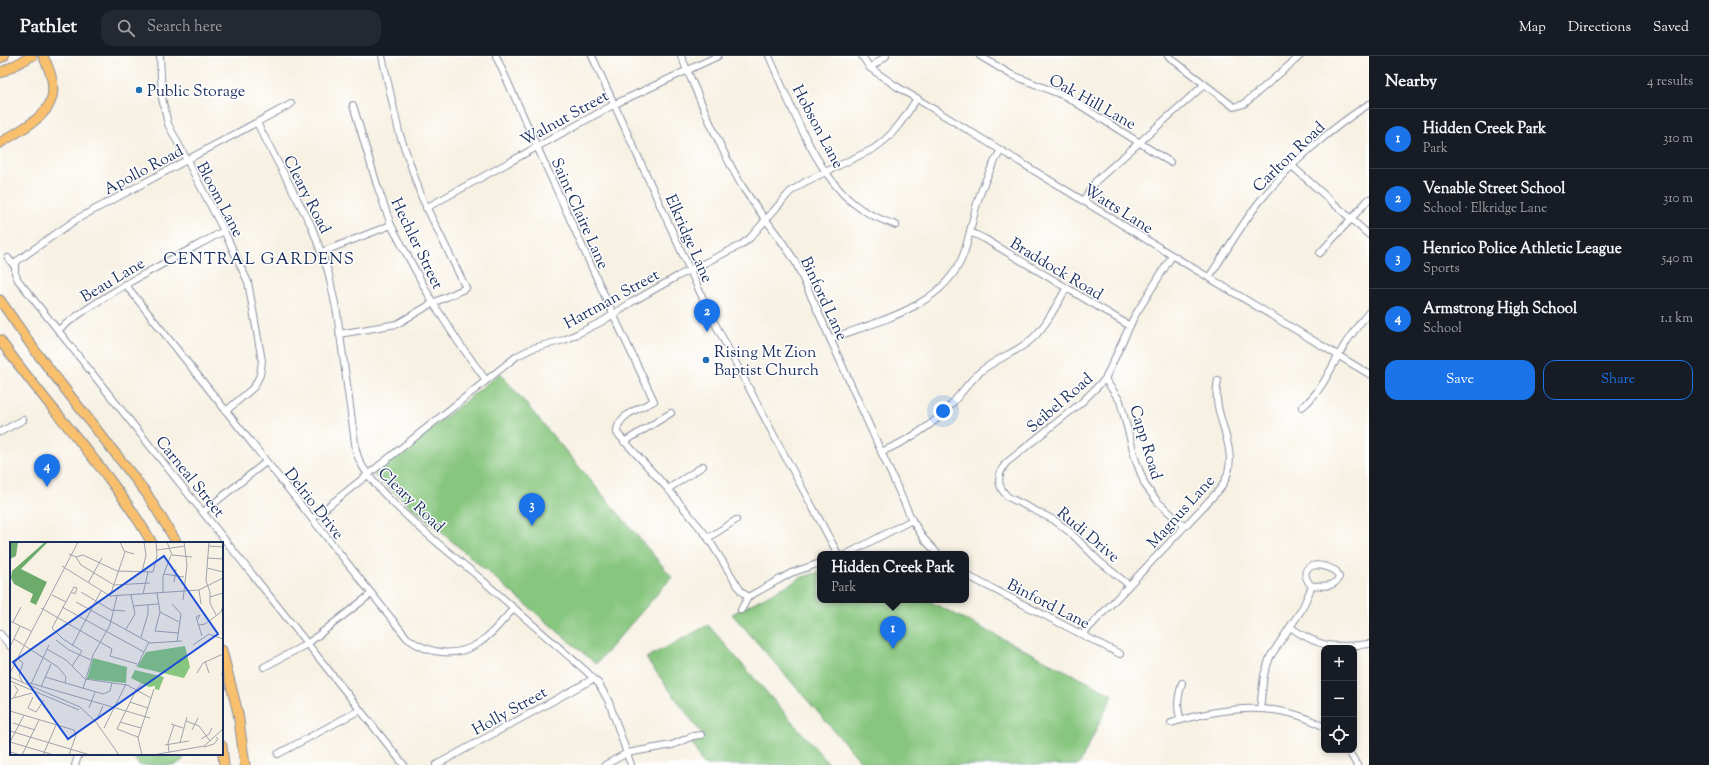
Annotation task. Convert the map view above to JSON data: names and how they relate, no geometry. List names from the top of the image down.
{
  "streets": {
    "street": [
      "Oak Hill Lane",
      "Walnut Street",
      "Hobson Lane",
      "Carlton Road",
      "Apollo Road",
      "Cleary Road",
      "Bloom Lane",
      "Watts Lane",
      "Saint Claire Lane",
      "Elkridge Lane",
      "Hechler Street",
      "Braddock Road",
      "Beau Lane",
      "Hartman Street",
      "Binford Lane",
      "Seibel Road",
      "Capp Road",
      "Carneal Street",
      "Delrio Drive",
      "Magnus Lane",
      "Rudi Drive",
      "Holly Street"
    ]
  },
  "crossings": [
    ["Walnut Street", "Saint Claire Lane"],
    ["Walnut Street", "Elkridge Lane"],
    ["Walnut Street", "Binford Lane"],
    ["Hobson Lane", "Hartman Street"],
    ["Carlton Road", "Watts Lane"],
    ["Apollo Road", "Cleary Road"],
    ["Apollo Road", "Bloom Lane"],
    ["Apollo Road", "Carneal Street"],
    ["Cleary Road", "Hartman Street"],
    ["Cleary Road", "Delrio Drive"],
    ["Cleary Road", "Holly Street"],
    ["Bloom Lane", "Beau Lane"],
    ["Bloom Lane", "Delrio Drive"],
    ["Watts Lane", "Hartman Street"],
    ["Watts Lane", "Seibel Road"],
    ["Saint Claire Lane", "Hartman Street"],
    ["Elkridge Lane", "Hartman Street"],
    ["Hechler Street", "Hartman Street"],
    ["Braddock Road", "Seibel Road"],
    ["Beau Lane", "Carneal Street"],
    ["Beau Lane", "Delrio Drive"],
    ["Hartman Street", "Binford Lane"],
    ["Hartman Street", "Delrio Drive"],
    ["Binford Lane", "Magnus Lane"],
    ["Seibel Road", "Capp Road"],
    ["Seibel Road", "Rudi Drive"],
    ["Capp Road", "Magnus Lane"],
    ["Magnus Lane", "Rudi Drive"]
  ],
  "districts": ["CENTRAL GARDENS"],
  "places": ["Public Storage", "Rising Mt Zion Baptist Church"],
  "page": {
    "header": "Pathlet",
    "search": "Search here",
    "nav": ["Map", "Directions", "Saved"],
    "heading": ["Nearby", "4 results"],
    "list": [
      {
        "mark": "1",
        "name": "Hidden Creek Park",
        "note": "Park",
        "value": "310 m"
      },
      {
        "mark": "2",
        "name": "Venable Street School",
        "note": "School · Elkridge Lane",
        "value": "310 m"
      },
      {
        "mark": "3",
        "name": "Henrico Police Athletic League",
        "note": "Sports",
        "value": "540 m"
      },
      {
        "mark": "4",
        "name": "Armstrong High School",
        "note": "School",
        "value": "1.1 km"
      }
    ],
    "pins": [
      "2",
      "4",
      "3",
      "1"
    ],
    "buttons": ["Save", "Share"],
    "popup": ["Hidden Creek Park", "Park"],
    "map_buttons": ["+", "−"]
  }
}
